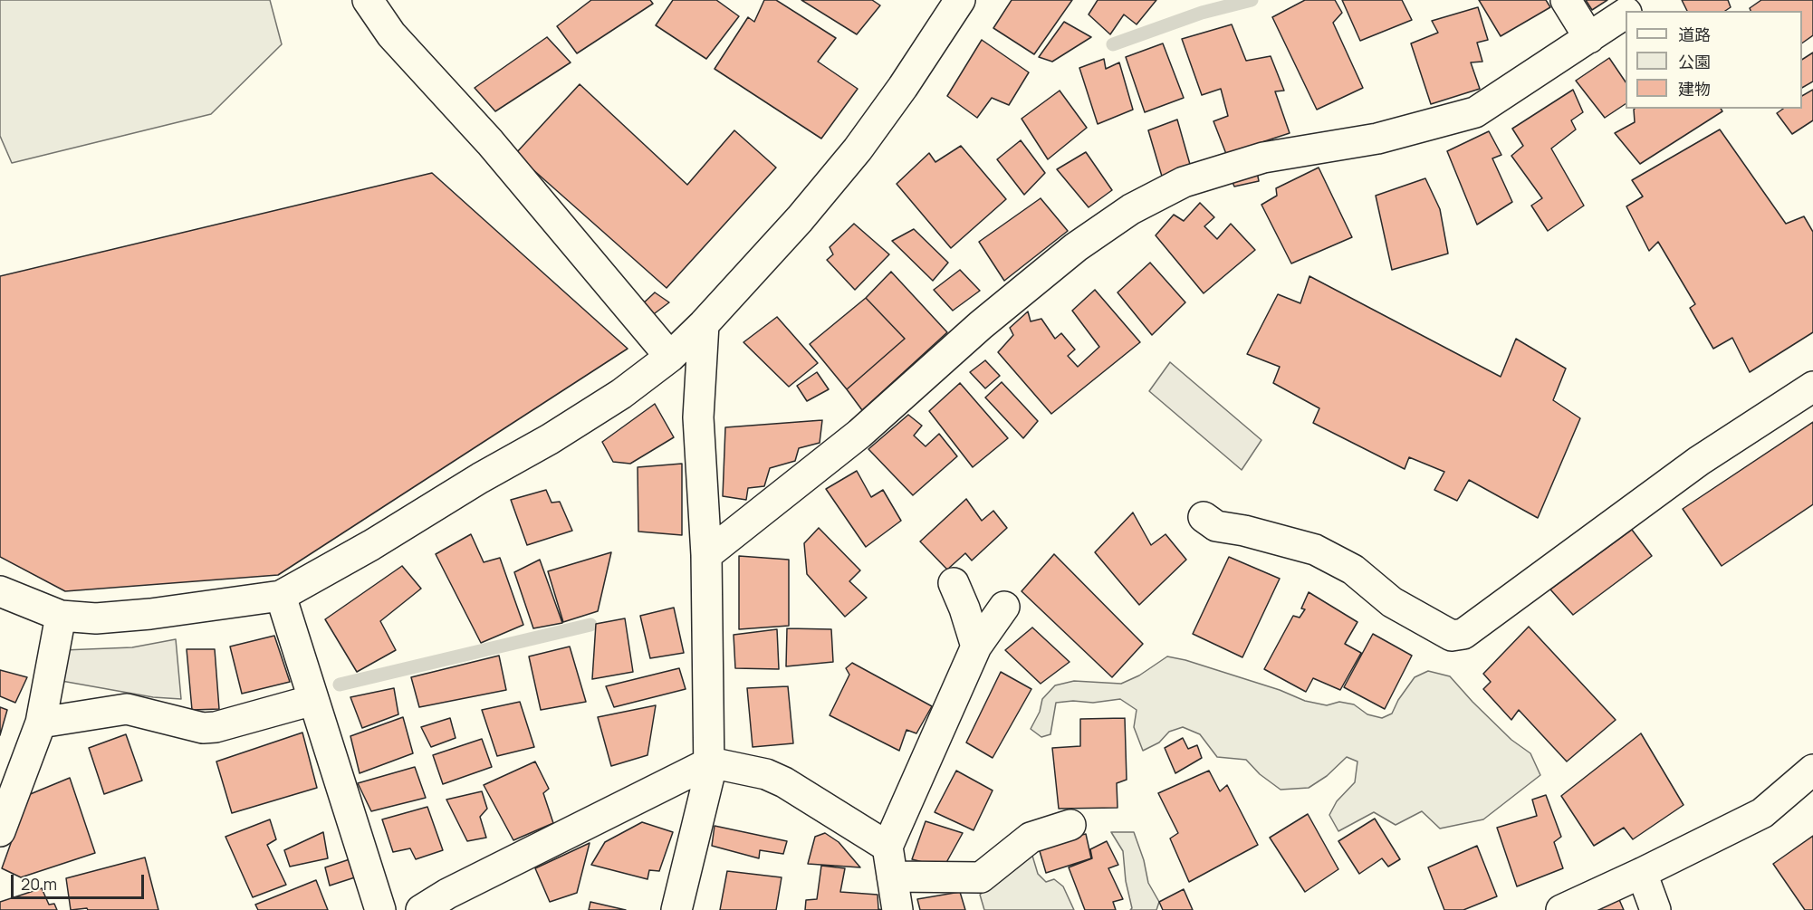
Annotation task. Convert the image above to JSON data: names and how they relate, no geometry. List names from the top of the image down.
{
  "legend": ["道路", "公園", "建物"],
  "scale_bar": "20 m"
}
